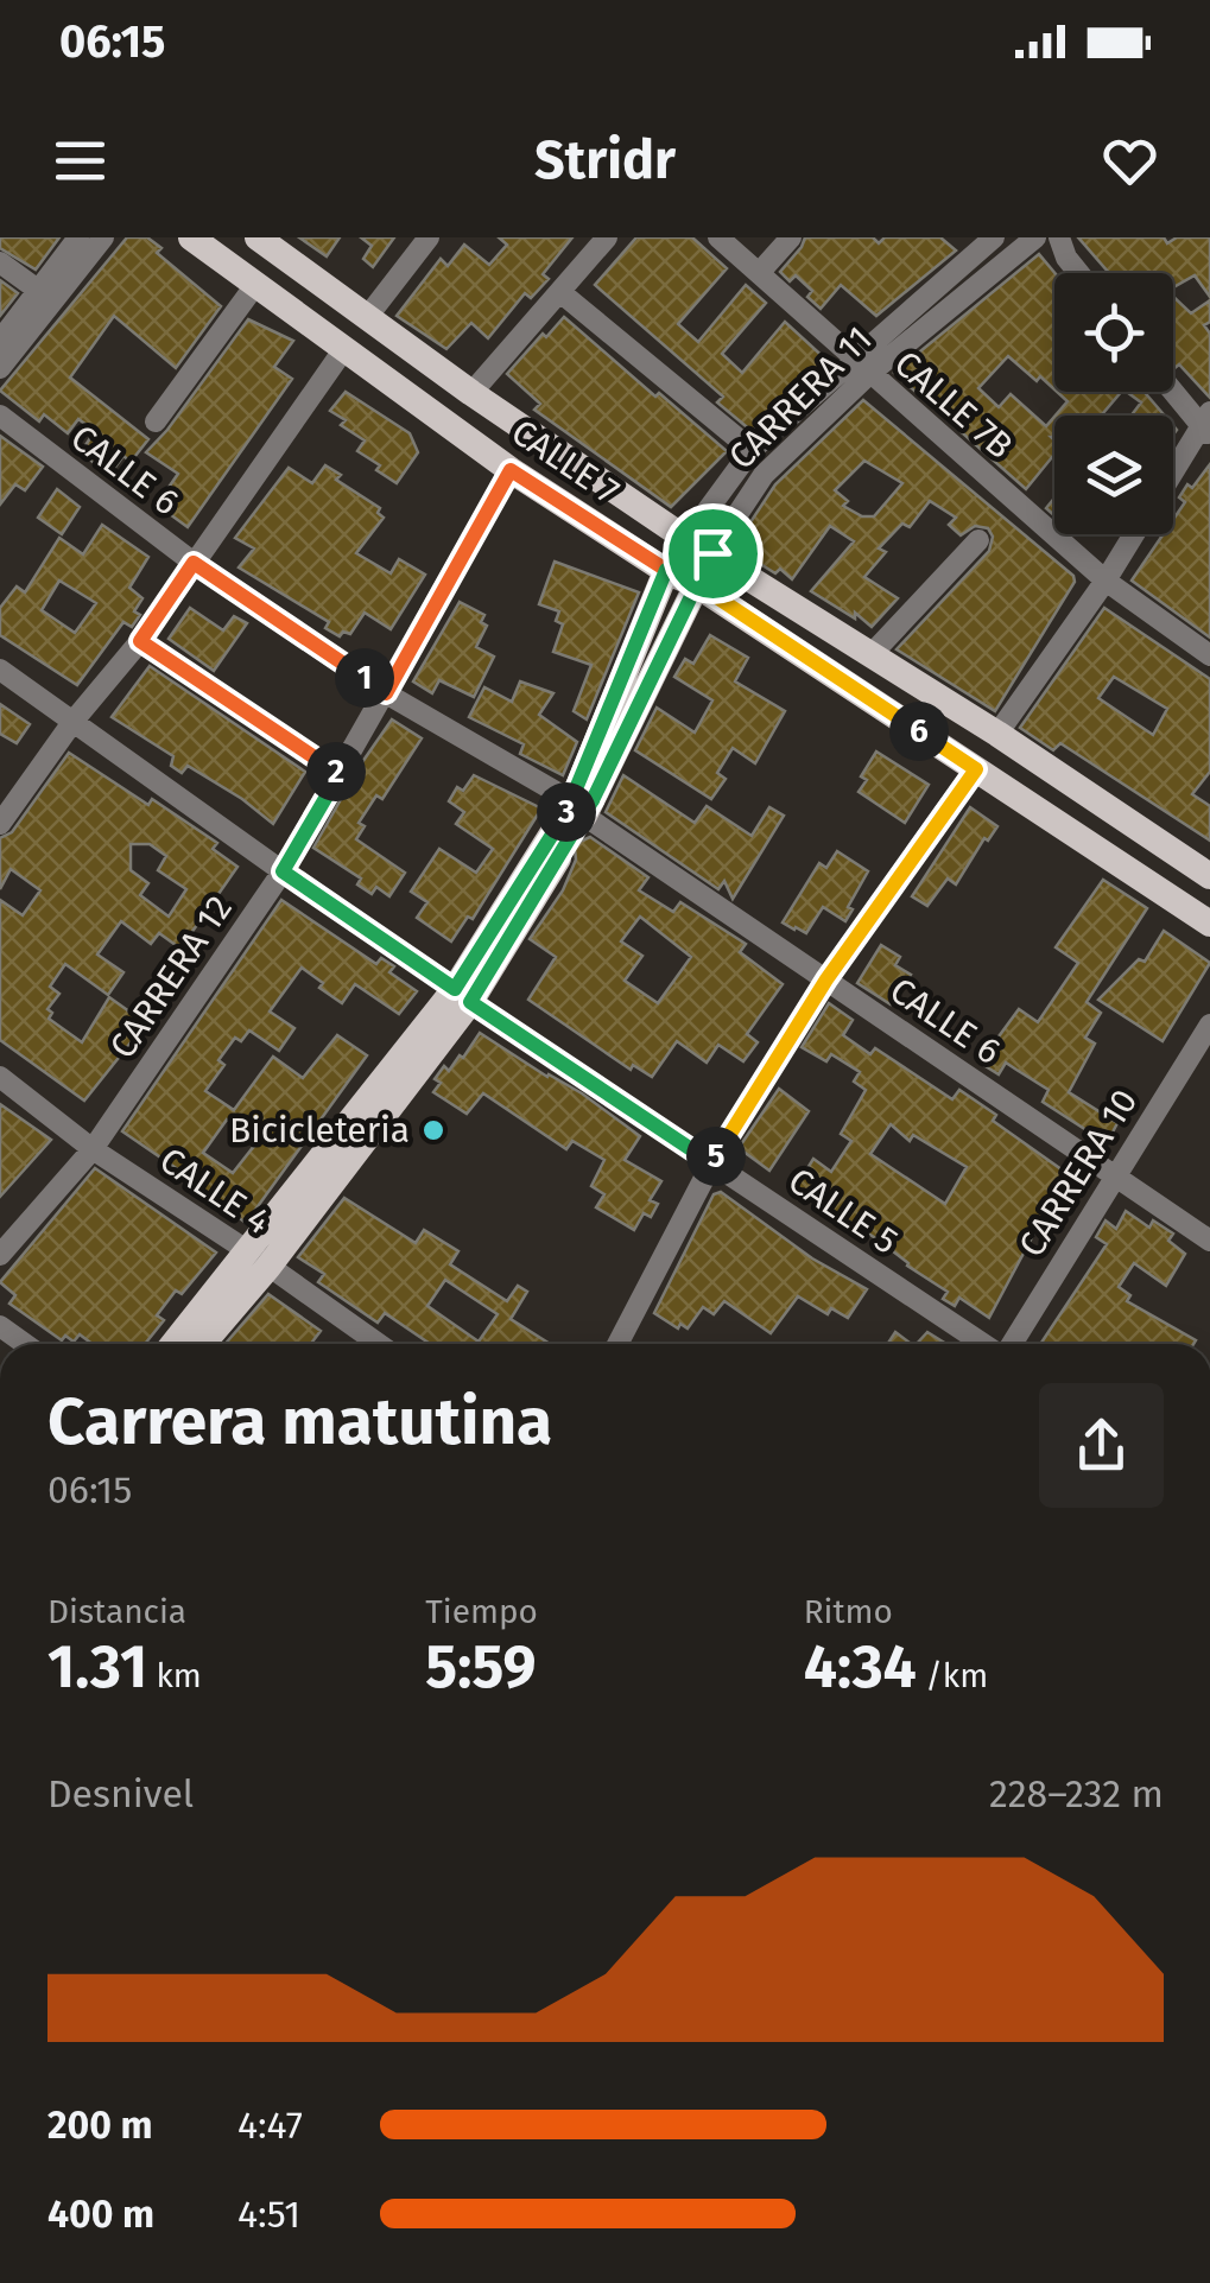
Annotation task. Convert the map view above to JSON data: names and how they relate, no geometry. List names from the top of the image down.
{
  "streets": {
    "main road": ["CARRERA 11", "CALLE 7"],
    "street": [
      "CALLE 7B",
      "CALLE 6",
      "CARRERA 12",
      "CARRERA 10",
      "CALLE 4",
      "CALLE 5"
    ]
  },
  "crossings": [
    ["CARRERA 11", "CALLE 7B"],
    ["CARRERA 11", "CALLE 7"],
    ["CARRERA 11", "CALLE 6"],
    ["CARRERA 11", "CALLE 4"],
    ["CARRERA 11", "CALLE 5"],
    ["CALLE 7", "CARRERA 12"],
    ["CALLE 6", "CARRERA 12"],
    ["CALLE 6", "CARRERA 10"],
    ["CARRERA 12", "CALLE 4"],
    ["CARRERA 12", "CALLE 5"]
  ],
  "places": ["Bicicleteria"],
  "page": {
    "status": "06:15",
    "header": "Stridr",
    "pins": [
      "1",
      "6",
      "2",
      "3",
      "5"
    ],
    "heading": ["Carrera matutina", "06:15"],
    "stats": [
      ["Distancia", "1.31 km"],
      ["Tiempo", "5:59"],
      ["Ritmo", "4:34 /km"]
    ],
    "chart": ["Desnivel", "228–232 m"],
    "list": [
      {
        "name": "200 m",
        "note": "4:47"
      },
      {
        "name": "400 m",
        "note": "4:51"
      }
    ]
  }
}
